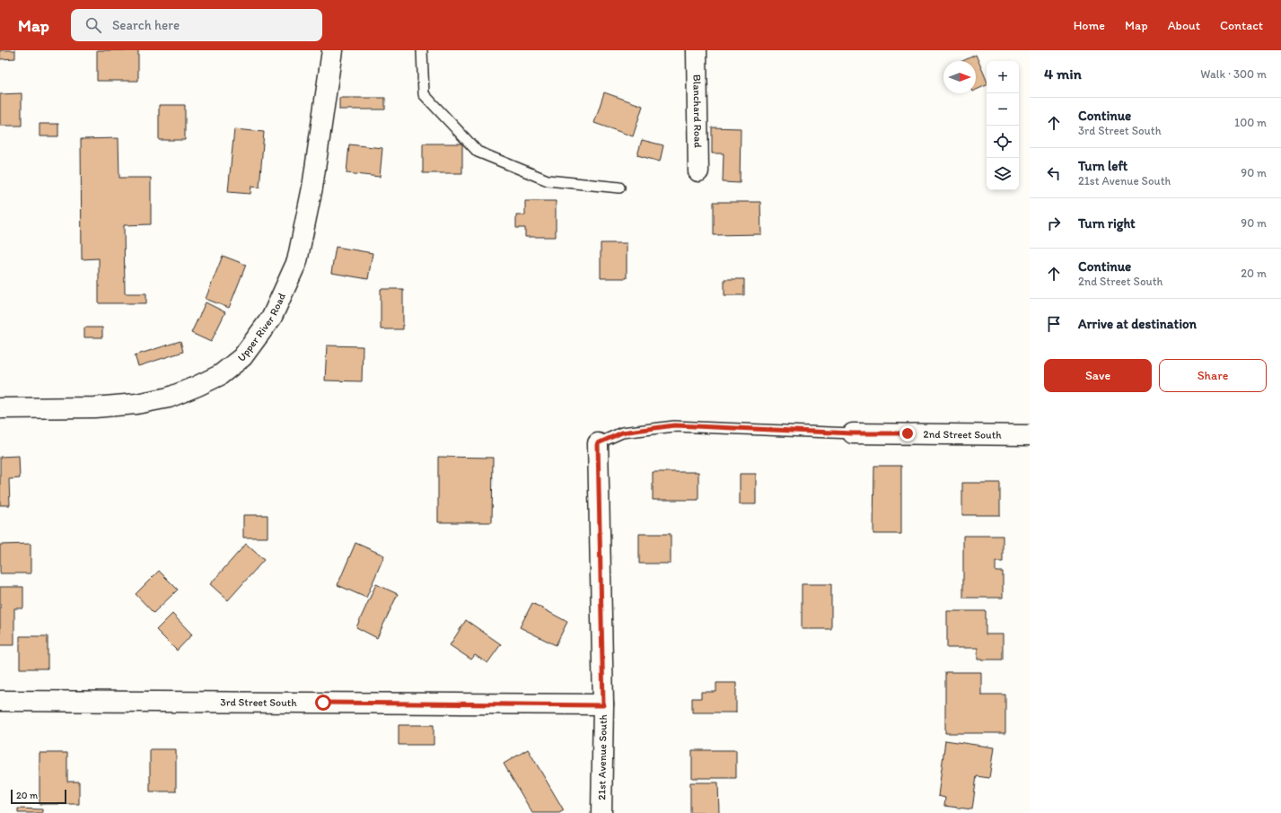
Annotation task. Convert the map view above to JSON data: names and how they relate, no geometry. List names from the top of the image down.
{
  "streets": {
    "street": [
      "Blanchard Road",
      "Upper River Road",
      "2nd Street South",
      "3rd Street South",
      "21st Avenue South"
    ]
  },
  "crossings": [
    ["3rd Street South", "21st Avenue South"]
  ],
  "scale_bar": "20 m",
  "north": "right",
  "page": {
    "header": "Map",
    "search": "Search here",
    "nav": [
      "Home",
      "Map",
      "About",
      "Contact"
    ],
    "heading": ["4 min", "Walk · 300 m"],
    "map_buttons": ["+", "−"],
    "list": [
      ["Continue", "3rd Street South", "100 m"],
      ["Turn left", "21st Avenue South", "90 m"],
      ["Turn right", "90 m"],
      ["Continue", "2nd Street South", "20 m"],
      "Arrive at destination"
    ],
    "buttons": ["Save", "Share"],
    "scale": "20 m"
  }
}
